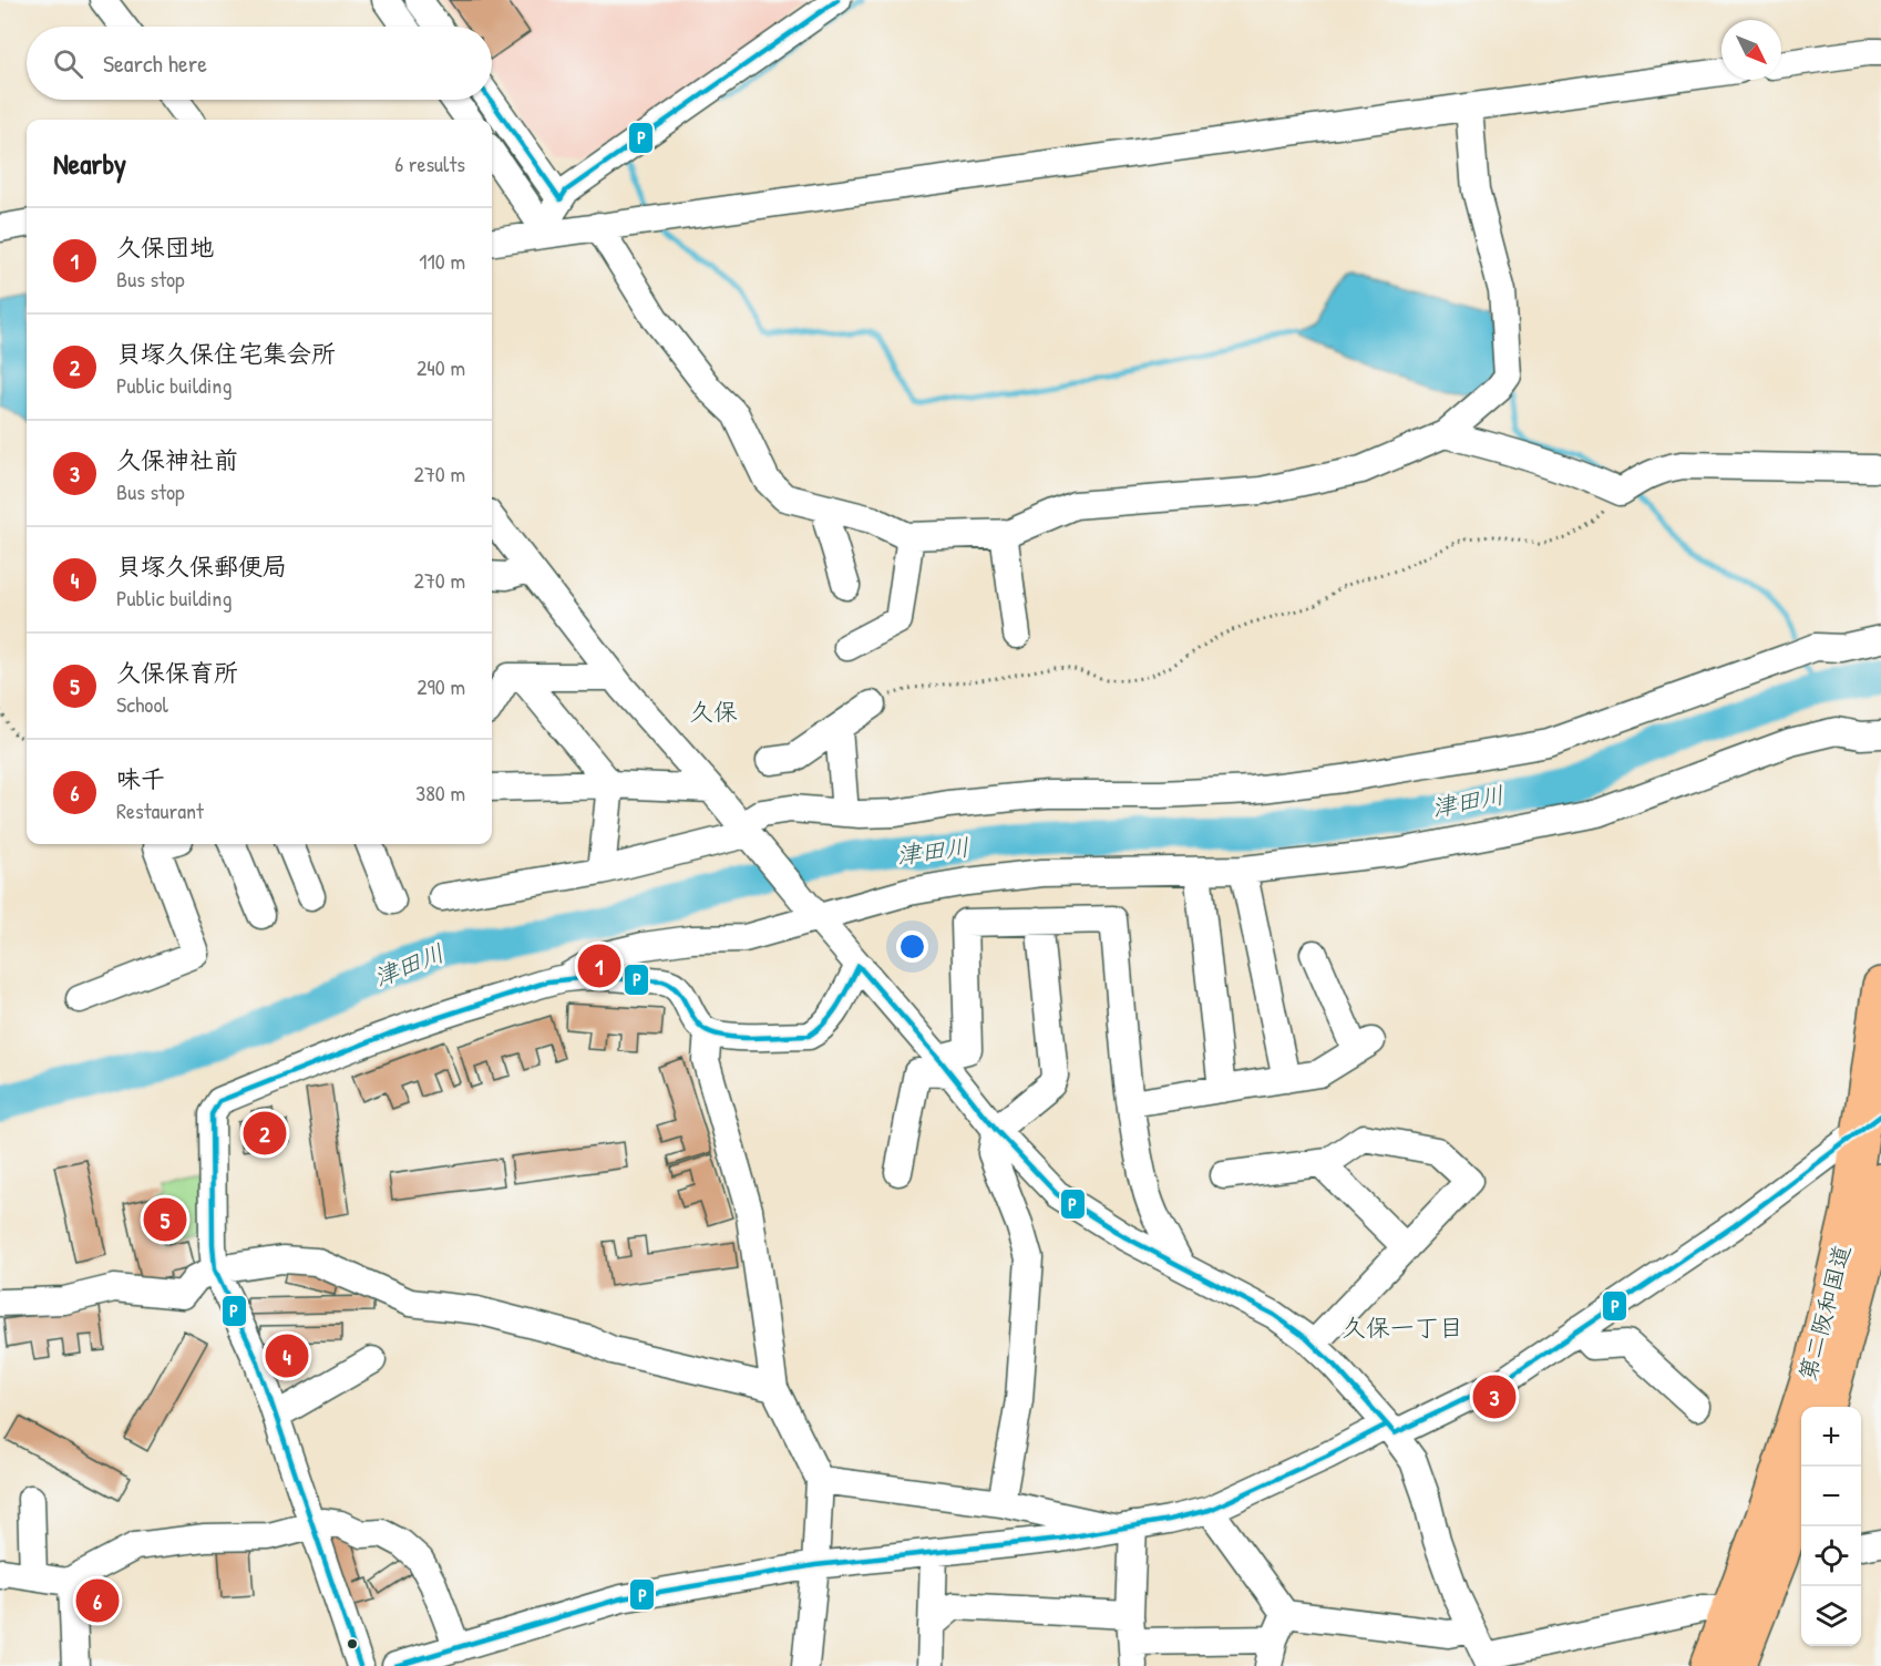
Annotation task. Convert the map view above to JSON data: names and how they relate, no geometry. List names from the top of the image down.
{
  "streets": {
    "highway": ["第二阪和国道"]
  },
  "districts": ["久保", "久保一丁目"],
  "water": ["津田川"],
  "lines": ["transit line P"],
  "north": "bottom right",
  "page": {
    "search": "Search here",
    "heading": ["Nearby", "6 results"],
    "list": [
      {
        "mark": "1",
        "name": "久保団地",
        "note": "Bus stop",
        "value": "110 m"
      },
      {
        "mark": "2",
        "name": "貝塚久保住宅集会所",
        "note": "Public building",
        "value": "240 m"
      },
      {
        "mark": "3",
        "name": "久保神社前",
        "note": "Bus stop",
        "value": "270 m"
      },
      {
        "mark": "4",
        "name": "貝塚久保郵便局",
        "note": "Public building",
        "value": "270 m"
      },
      {
        "mark": "5",
        "name": "久保保育所",
        "note": "School",
        "value": "290 m"
      },
      {
        "mark": "6",
        "name": "味千",
        "note": "Restaurant",
        "value": "380 m"
      }
    ],
    "pins": [
      "1",
      "2",
      "5",
      "4",
      "3",
      "6"
    ],
    "map_buttons": ["+", "−"]
  }
}
